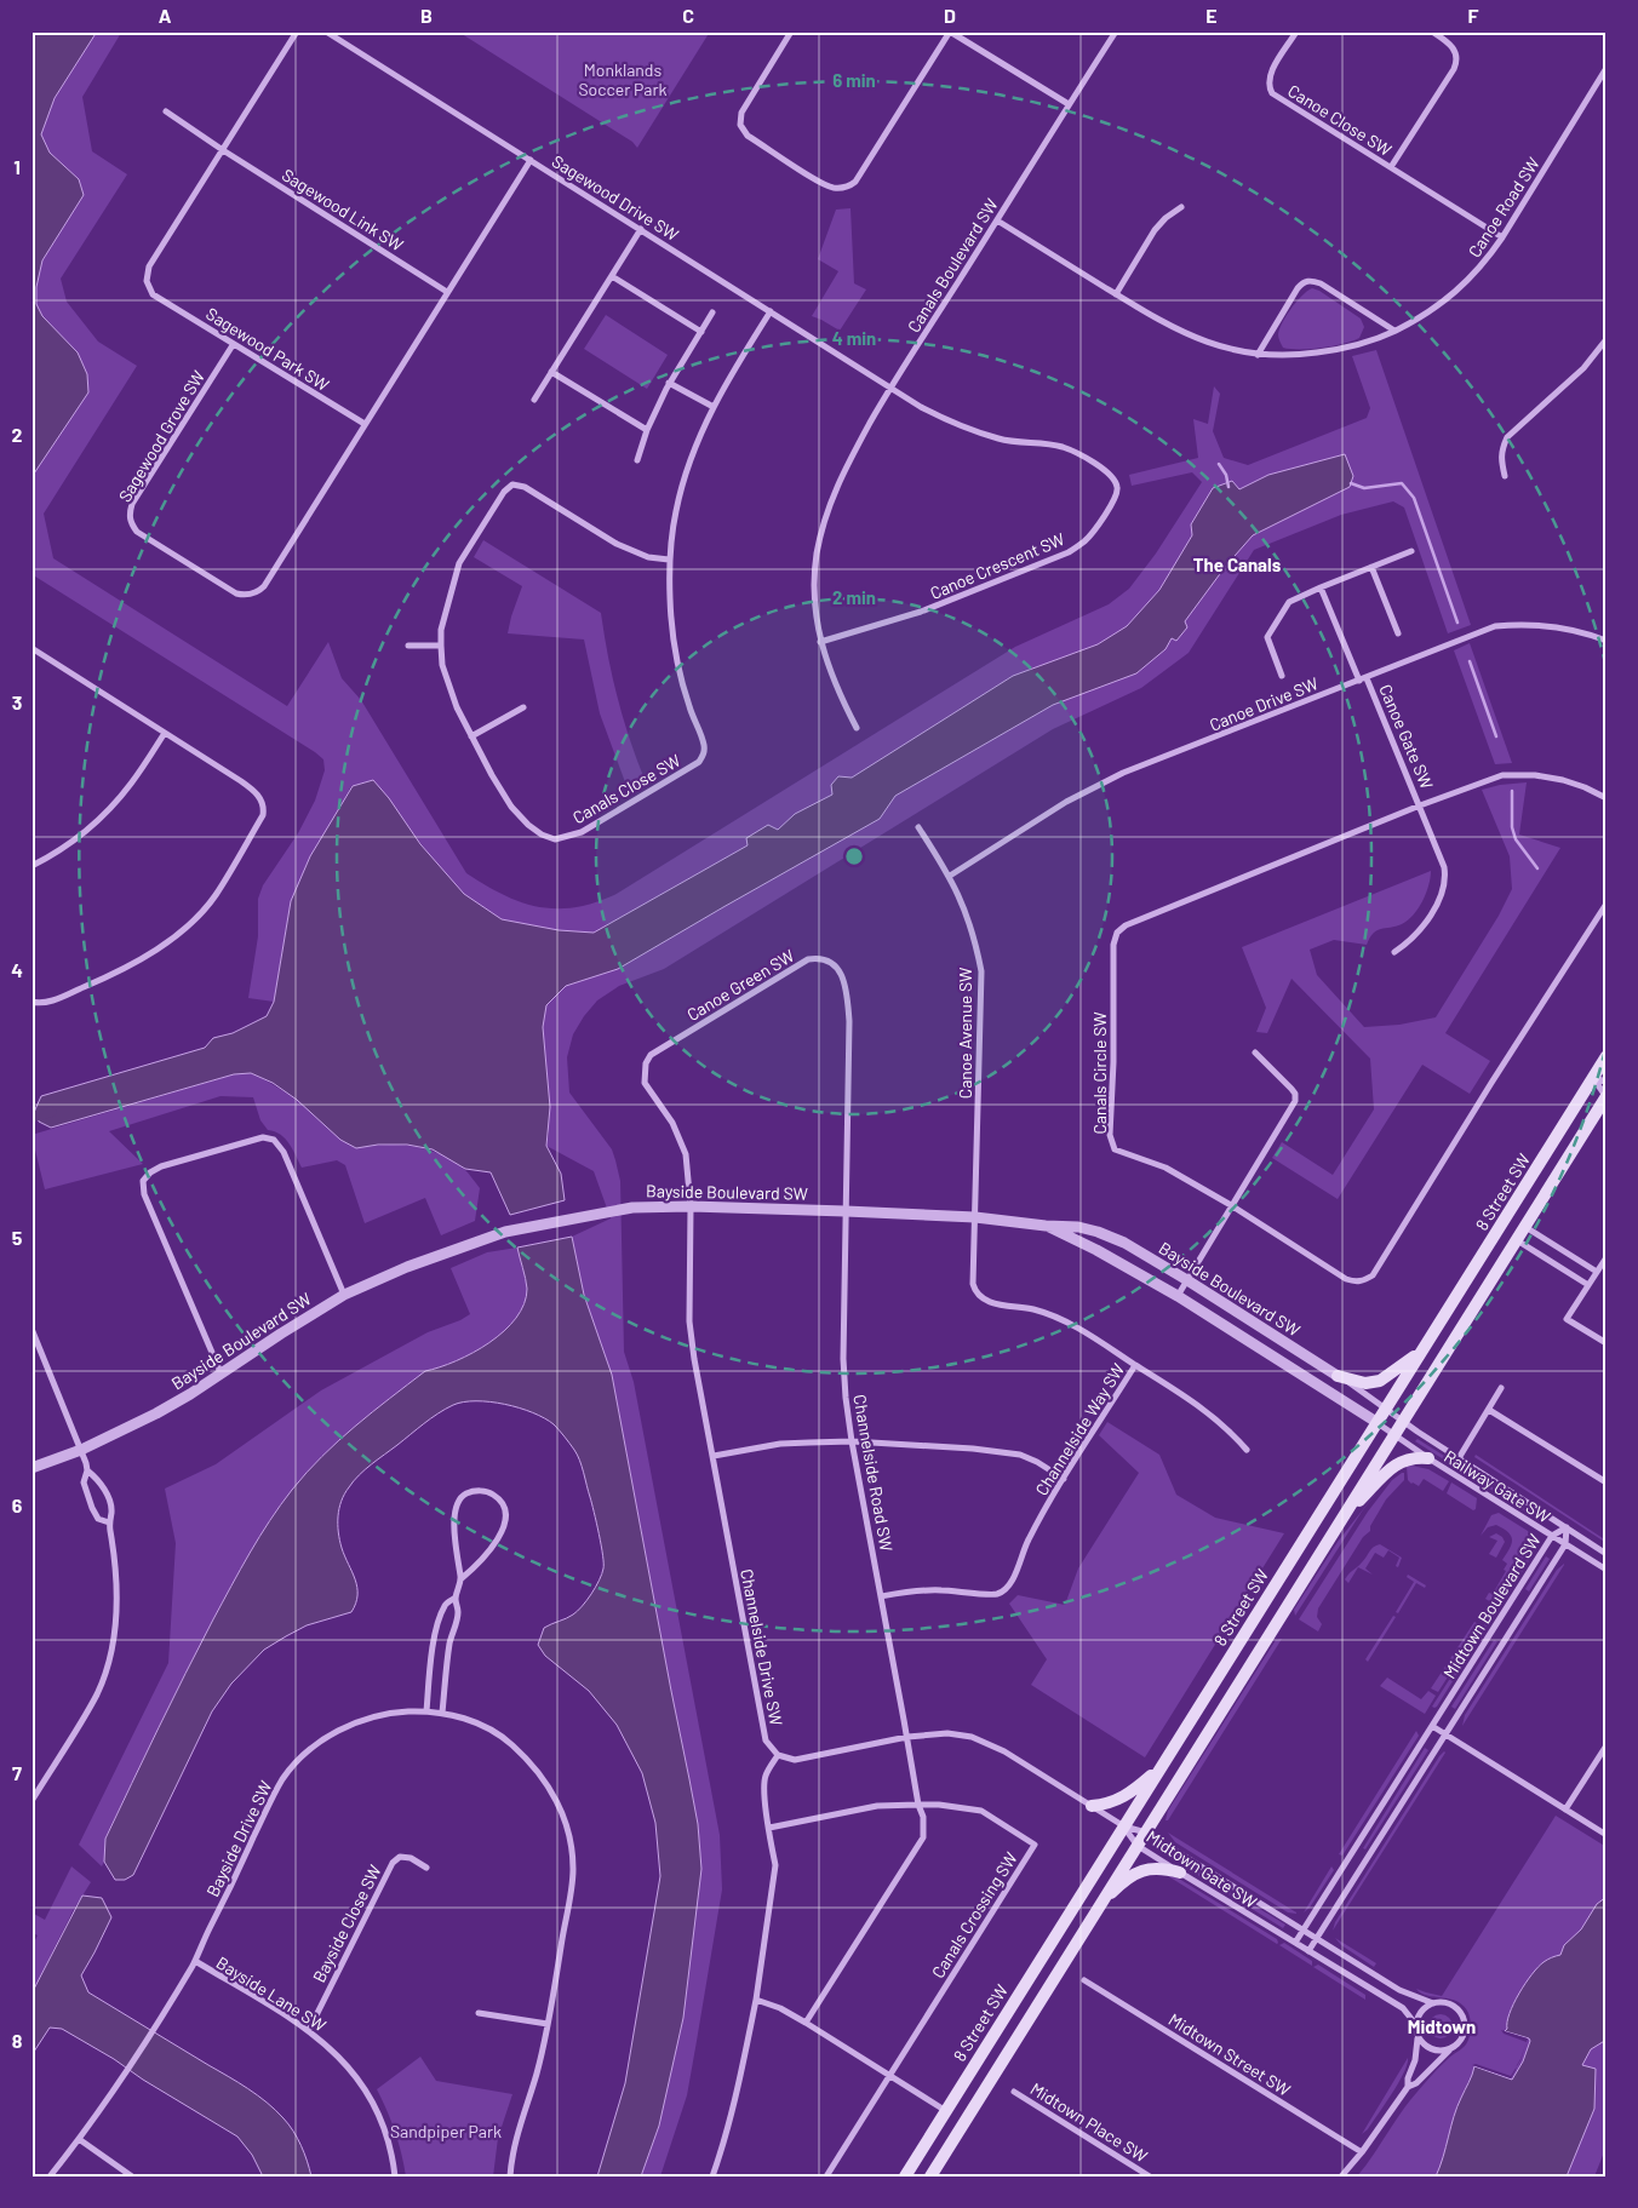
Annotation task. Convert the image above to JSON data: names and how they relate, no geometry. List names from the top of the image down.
{
  "streets": {
    "main road": ["8 Street SW"],
    "street": [
      "Canoe Close SW",
      "Sagewood Drive SW",
      "Canoe Road SW",
      "Sagewood Link SW",
      "Canals Boulevard SW",
      "Sagewood Park SW",
      "Sagewood Grove SW",
      "Canoe Crescent SW",
      "Canoe Drive SW",
      "Canoe Gate SW",
      "Canals Close SW",
      "Canoe Green SW",
      "Canoe Avenue SW",
      "Canals Circle SW",
      "Bayside Boulevard SW",
      "Channelside Way SW",
      "Channelside Road SW",
      "Railway Gate SW",
      "Midtown Boulevard SW",
      "Channelside Drive SW",
      "Bayside Drive SW",
      "Midtown Gate SW",
      "Canals Crossing SW",
      "Bayside Close SW",
      "Bayside Lane SW",
      "Midtown Street SW",
      "Midtown Place SW"
    ]
  },
  "crossings": [
    ["Canoe Close SW", "Canoe Road SW"],
    ["Sagewood Drive SW", "Canals Boulevard SW"],
    ["Sagewood Drive SW", "Canoe Crescent SW"],
    ["Sagewood Drive SW", "Canals Close SW"],
    ["Canoe Road SW", "Canals Boulevard SW"],
    ["Sagewood Link SW", "Sagewood Park SW"],
    ["Canals Boulevard SW", "Canoe Crescent SW"],
    ["Sagewood Park SW", "Sagewood Grove SW"],
    ["Canoe Drive SW", "Canoe Gate SW"],
    ["Canoe Drive SW", "Canoe Avenue SW"],
    ["Canoe Gate SW", "Canals Circle SW"],
    ["Canoe Green SW", "Bayside Boulevard SW"],
    ["Canoe Green SW", "Channelside Road SW"],
    ["Canoe Green SW", "Channelside Drive SW"],
    ["Canoe Avenue SW", "Bayside Boulevard SW"],
    ["Canoe Avenue SW", "Channelside Way SW"],
    ["Bayside Boulevard SW", "8 Street SW"],
    ["Bayside Boulevard SW", "Channelside Way SW"],
    ["Bayside Boulevard SW", "Channelside Road SW"],
    ["Bayside Boulevard SW", "Railway Gate SW"],
    ["Bayside Boulevard SW", "Channelside Drive SW"],
    ["8 Street SW", "Railway Gate SW"],
    ["8 Street SW", "Midtown Gate SW"],
    ["Channelside Way SW", "Channelside Road SW"],
    ["Railway Gate SW", "Midtown Boulevard SW"],
    ["Midtown Boulevard SW", "Midtown Gate SW"],
    ["Bayside Drive SW", "Bayside Lane SW"],
    ["Bayside Close SW", "Bayside Lane SW"]
  ],
  "districts": ["The Canals", "Midtown"],
  "parks": ["Monklands Soccer Park", "Sandpiper Park"],
  "grid": {
    "columns": [
      "A",
      "B",
      "C",
      "D",
      "E",
      "F"
    ],
    "rows": [
      "1",
      "2",
      "3",
      "4",
      "5",
      "6",
      "7",
      "8"
    ]
  },
  "rings": ["6 min", "4 min", "2 min"]
}
